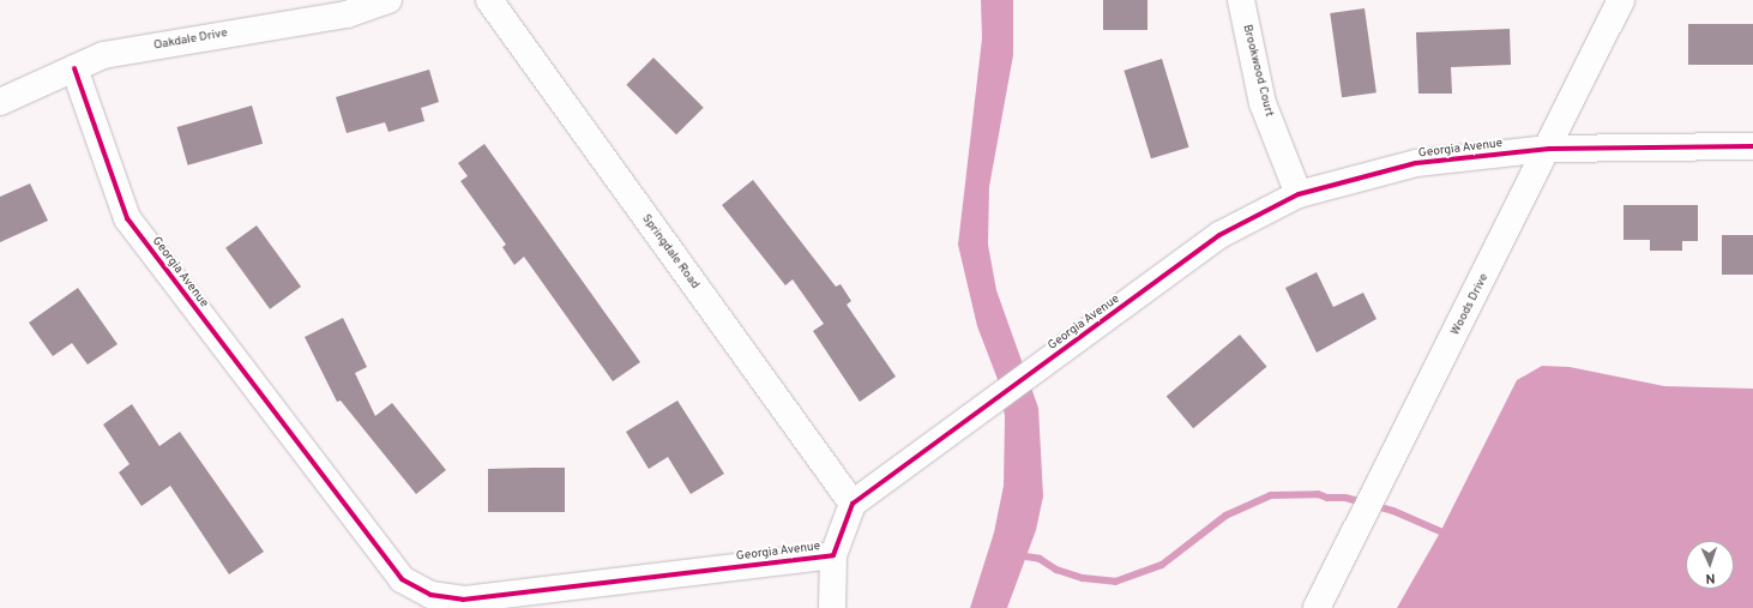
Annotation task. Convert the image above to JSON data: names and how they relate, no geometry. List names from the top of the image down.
{
  "streets": {
    "street": [
      "Oakdale Drive",
      "Brookwood Court",
      "Georgia Avenue",
      "Springdale Road",
      "Woods Drive"
    ]
  },
  "crossings": [
    ["Oakdale Drive", "Georgia Avenue"],
    ["Brookwood Court", "Georgia Avenue"],
    ["Georgia Avenue", "Springdale Road"],
    ["Georgia Avenue", "Woods Drive"]
  ],
  "north": "bottom"
}
